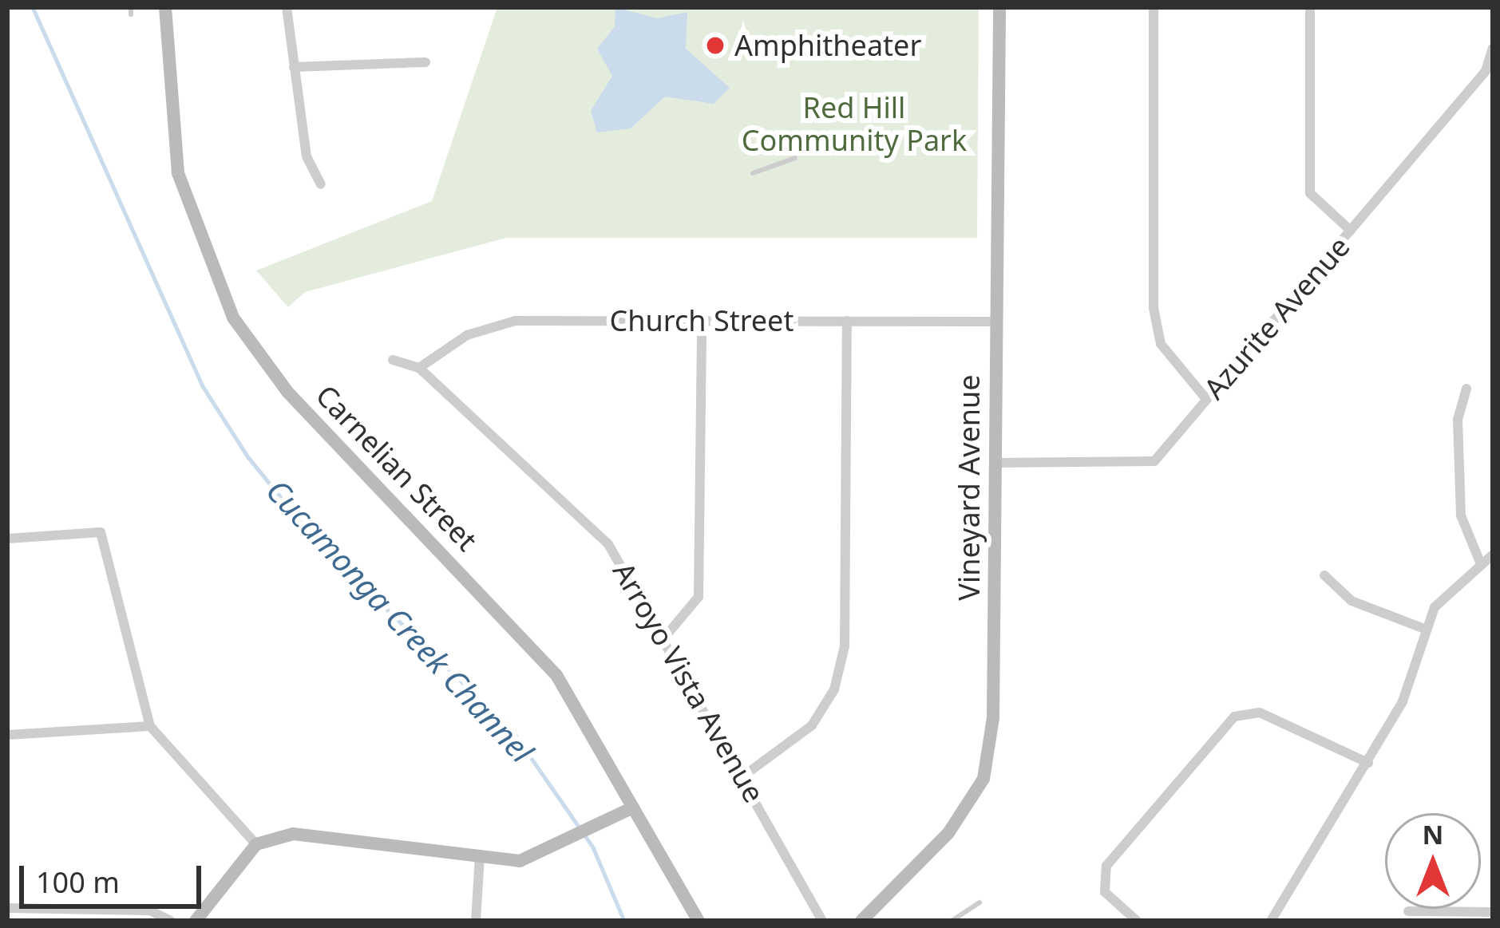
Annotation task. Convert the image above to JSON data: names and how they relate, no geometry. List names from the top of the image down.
{
  "streets": {
    "street": [
      "Azurite Avenue",
      "Church Street",
      "Carnelian Street",
      "Vineyard Avenue",
      "Arroyo Vista Avenue"
    ]
  },
  "crossings": [
    ["Azurite Avenue", "Vineyard Avenue"],
    ["Church Street", "Vineyard Avenue"],
    ["Church Street", "Arroyo Vista Avenue"]
  ],
  "water": ["Cucamonga Creek Channel"],
  "parks": ["Red Hill Community Park"],
  "places": ["Amphitheater"],
  "scale_bar": "100 m",
  "north": "top"
}
